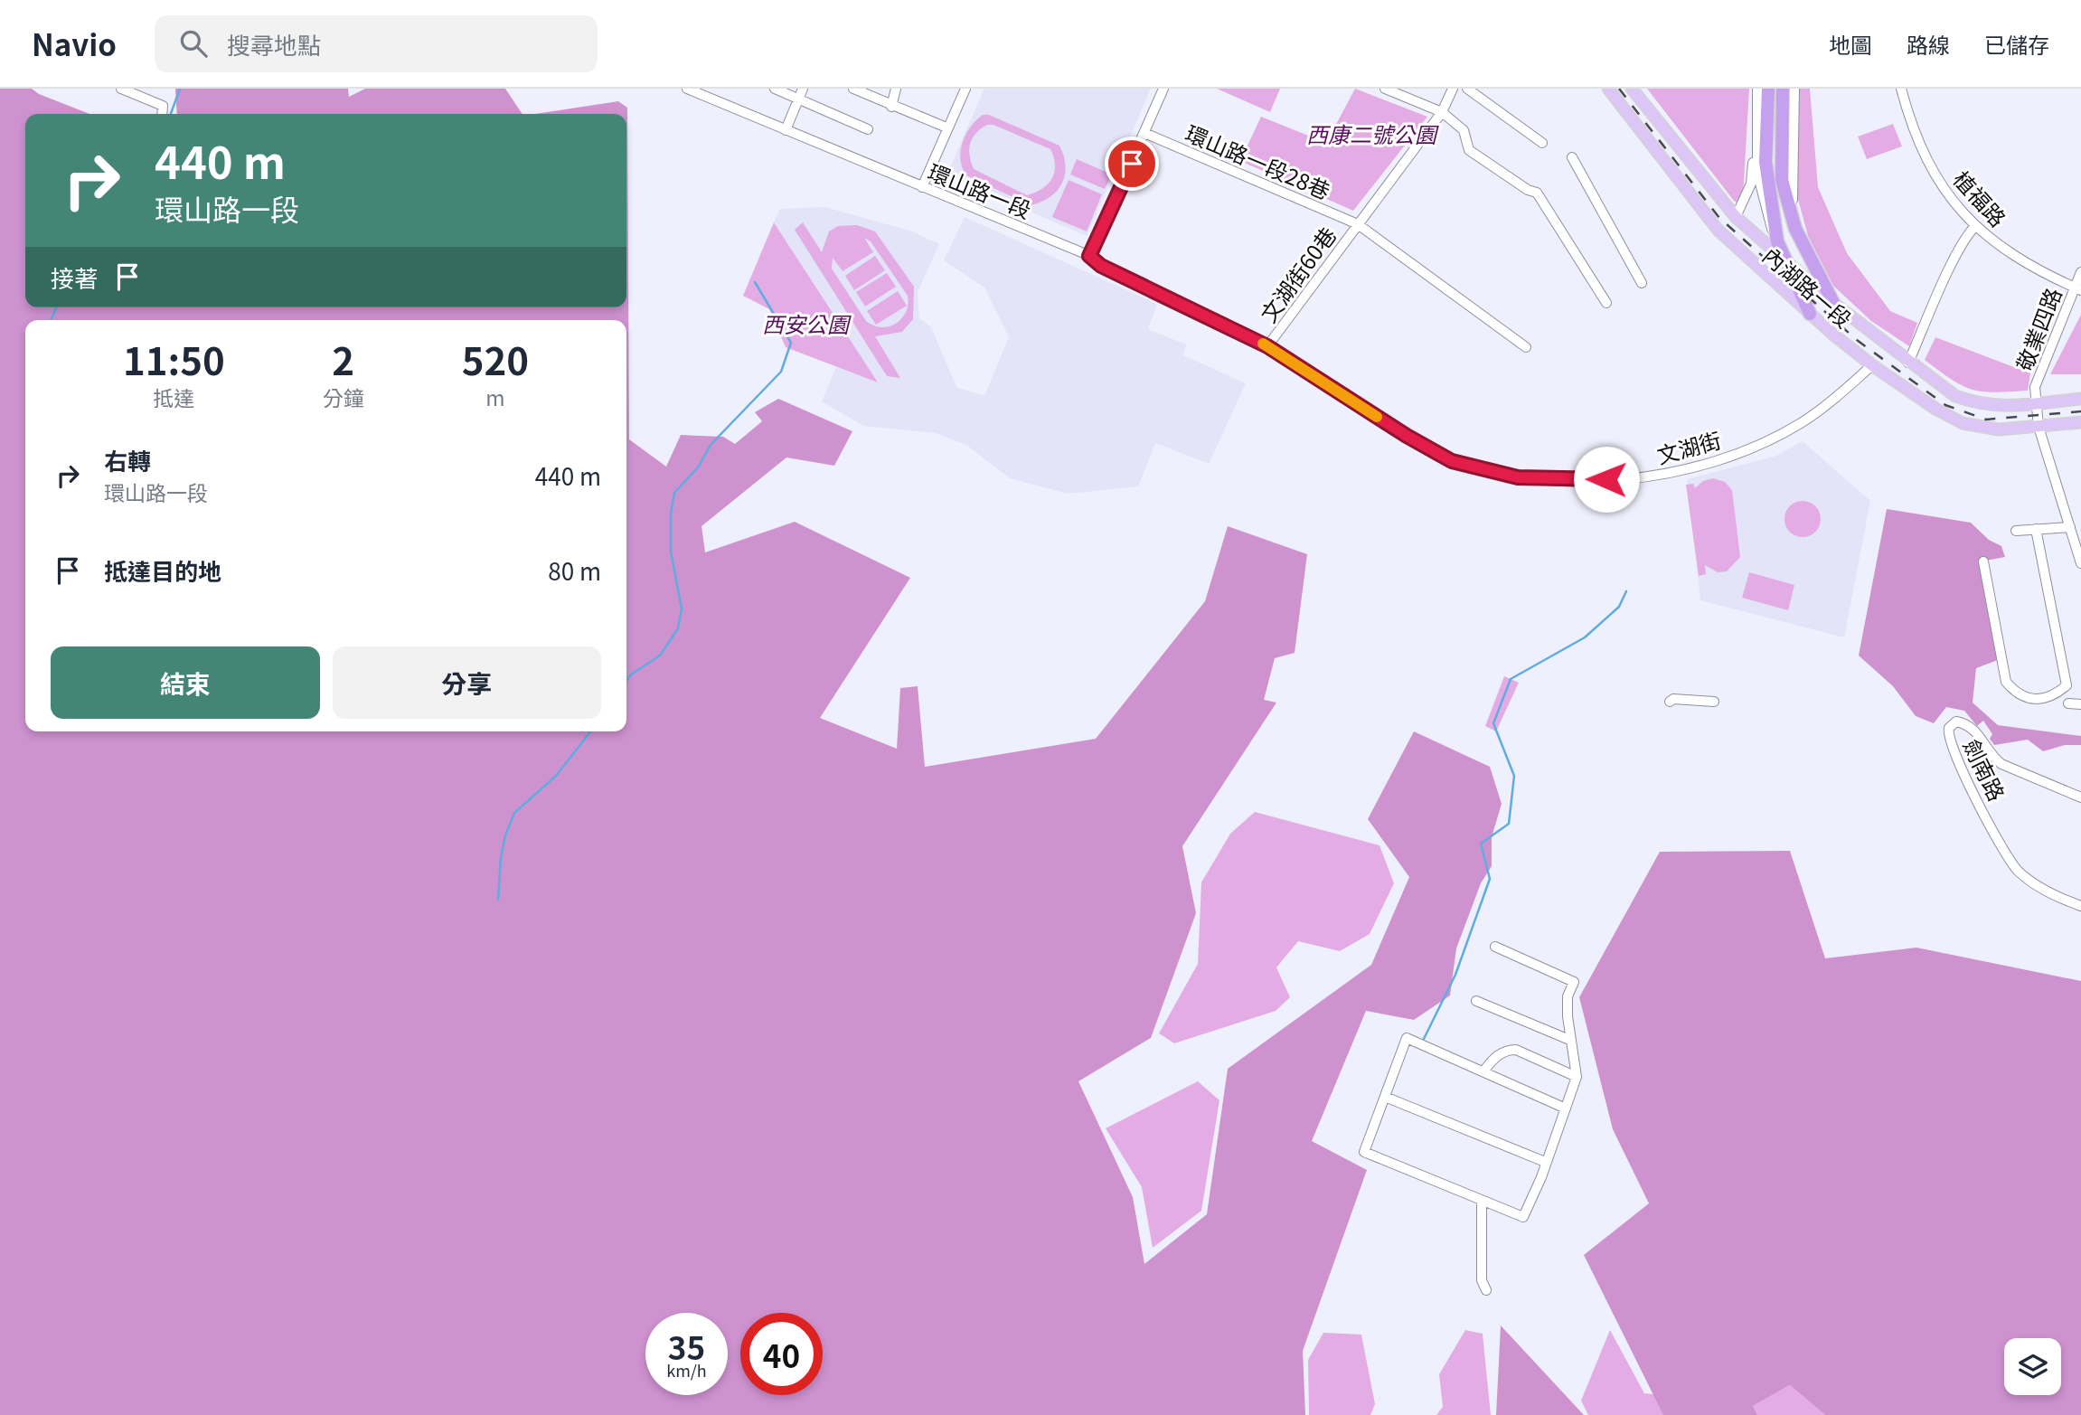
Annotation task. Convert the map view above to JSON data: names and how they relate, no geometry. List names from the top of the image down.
{
  "streets": {
    "main road": ["內湖路一段"],
    "street": [
      "環山路一段28巷",
      "環山路一段",
      "植福路",
      "文湖街60巷",
      "敬業四路",
      "文湖街",
      "劍南路"
    ]
  },
  "crossings": [
    ["環山路一段28巷", "文湖街60巷"],
    ["環山路一段", "文湖街"],
    ["植福路", "敬業四路"],
    ["文湖街60巷", "文湖街"],
    ["內湖路一段", "敬業四路"],
    ["內湖路一段", "文湖街"]
  ],
  "parks": ["西康二號公園", "西安公園"],
  "page": {
    "header": "Navio",
    "search": "搜尋地點",
    "nav": ["地圖", "路線", "已儲存"],
    "turn": ["440 m", "環山路一段"],
    "then": "接著",
    "eta": [
      "11:50",
      "抵達",
      "2",
      "分鐘",
      "520",
      "m"
    ],
    "list": [
      {
        "name": "右轉",
        "note": "環山路一段",
        "value": "440 m"
      },
      {
        "name": "抵達目的地",
        "value": "80 m"
      }
    ],
    "buttons": ["結束", "分享"],
    "speed": "35 km/h",
    "limit": "40"
  }
}
